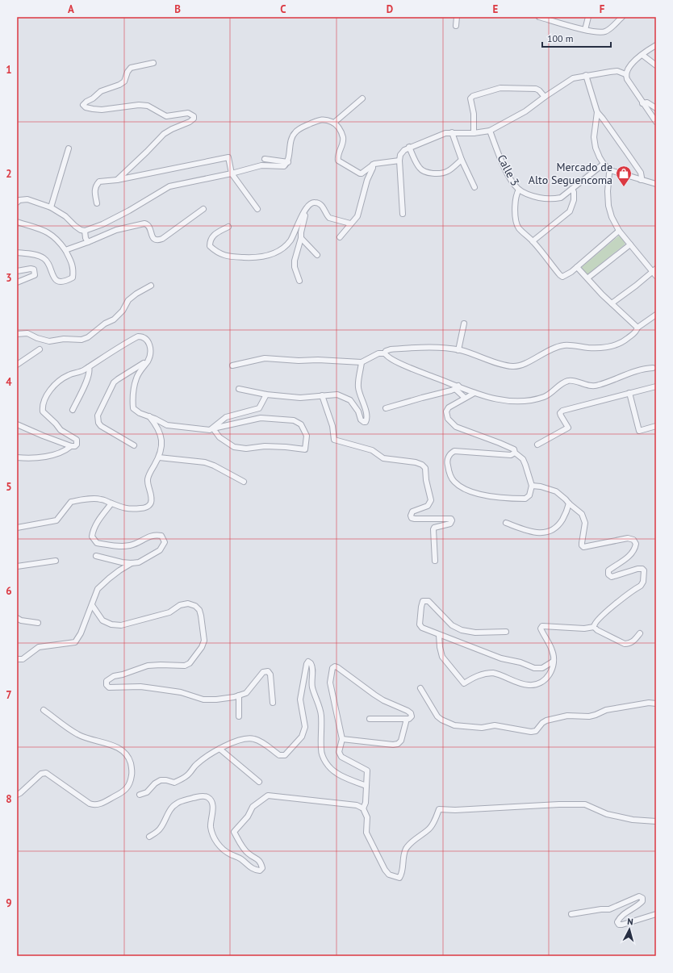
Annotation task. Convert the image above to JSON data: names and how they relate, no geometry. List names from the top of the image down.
{
  "streets": {
    "street": ["Calle 3"]
  },
  "places": {
    "shop": ["Mercado de Alto Seguencoma"]
  },
  "scale_bar": "100 m",
  "north": "top",
  "grid": {
    "columns": [
      "A",
      "B",
      "C",
      "D",
      "E",
      "F"
    ],
    "rows": [
      "1",
      "2",
      "3",
      "4",
      "5",
      "6",
      "7",
      "8",
      "9"
    ]
  }
}
